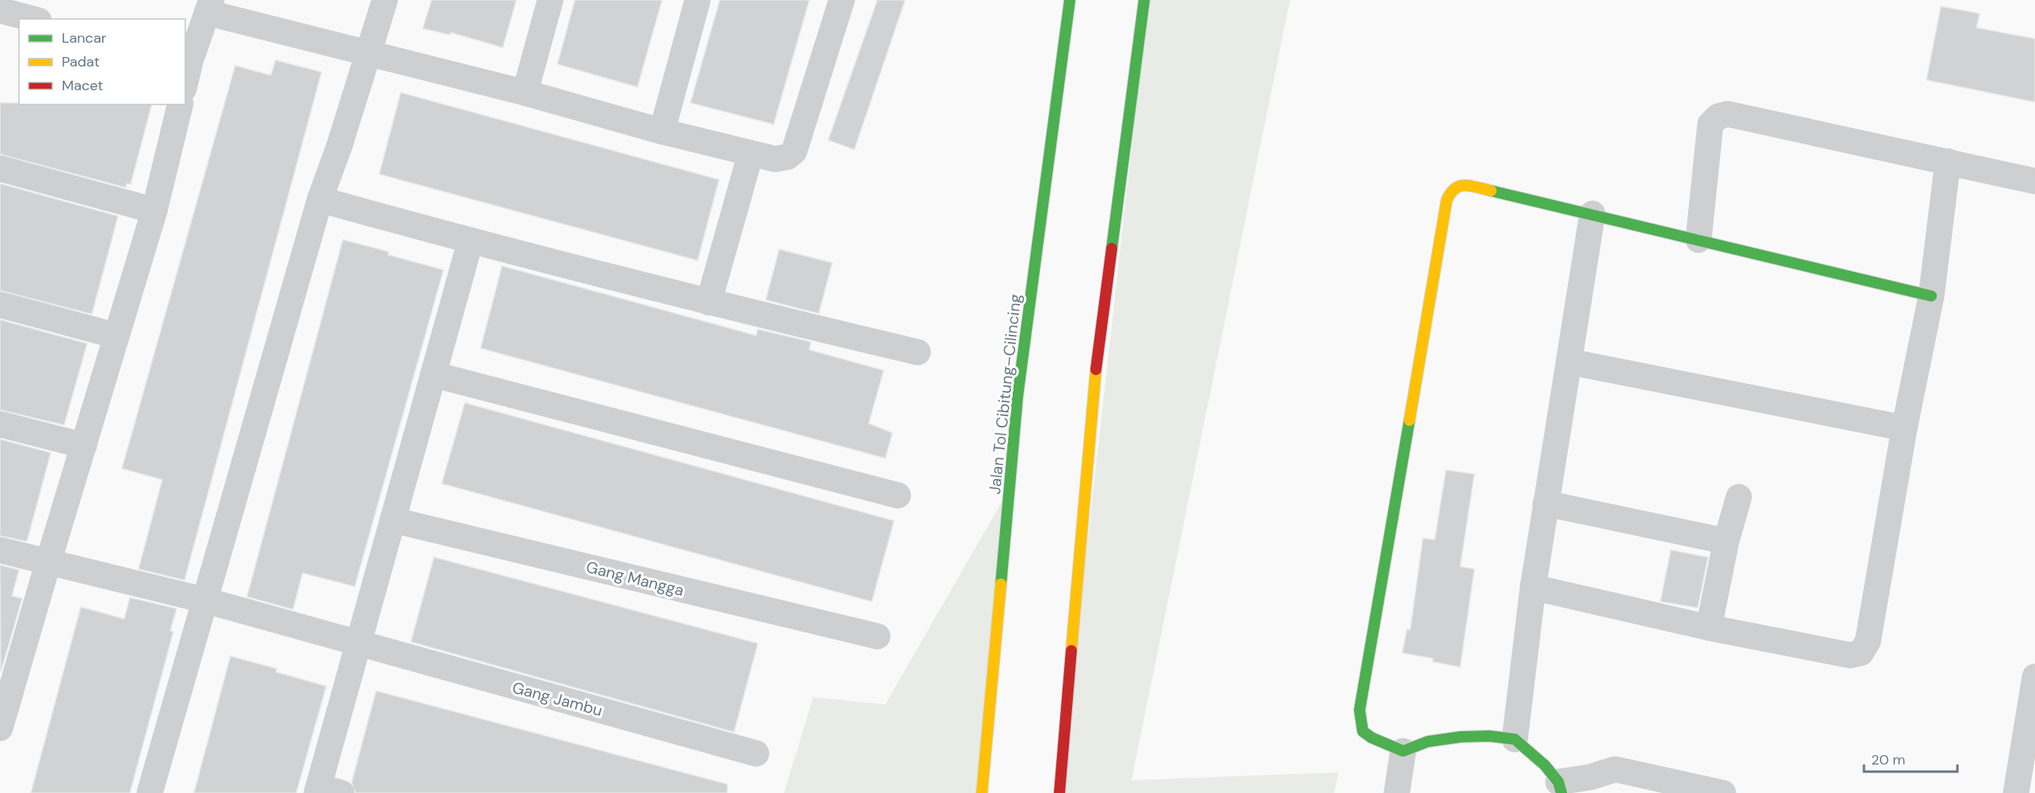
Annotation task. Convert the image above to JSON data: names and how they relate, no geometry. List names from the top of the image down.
{
  "streets": {
    "main road": ["Jalan Tol Cibitung–Cilincing"],
    "street": ["Gang Mangga", "Gang Jambu"]
  },
  "legend": ["Lancar", "Padat", "Macet"],
  "scale_bar": "20 m"
}
